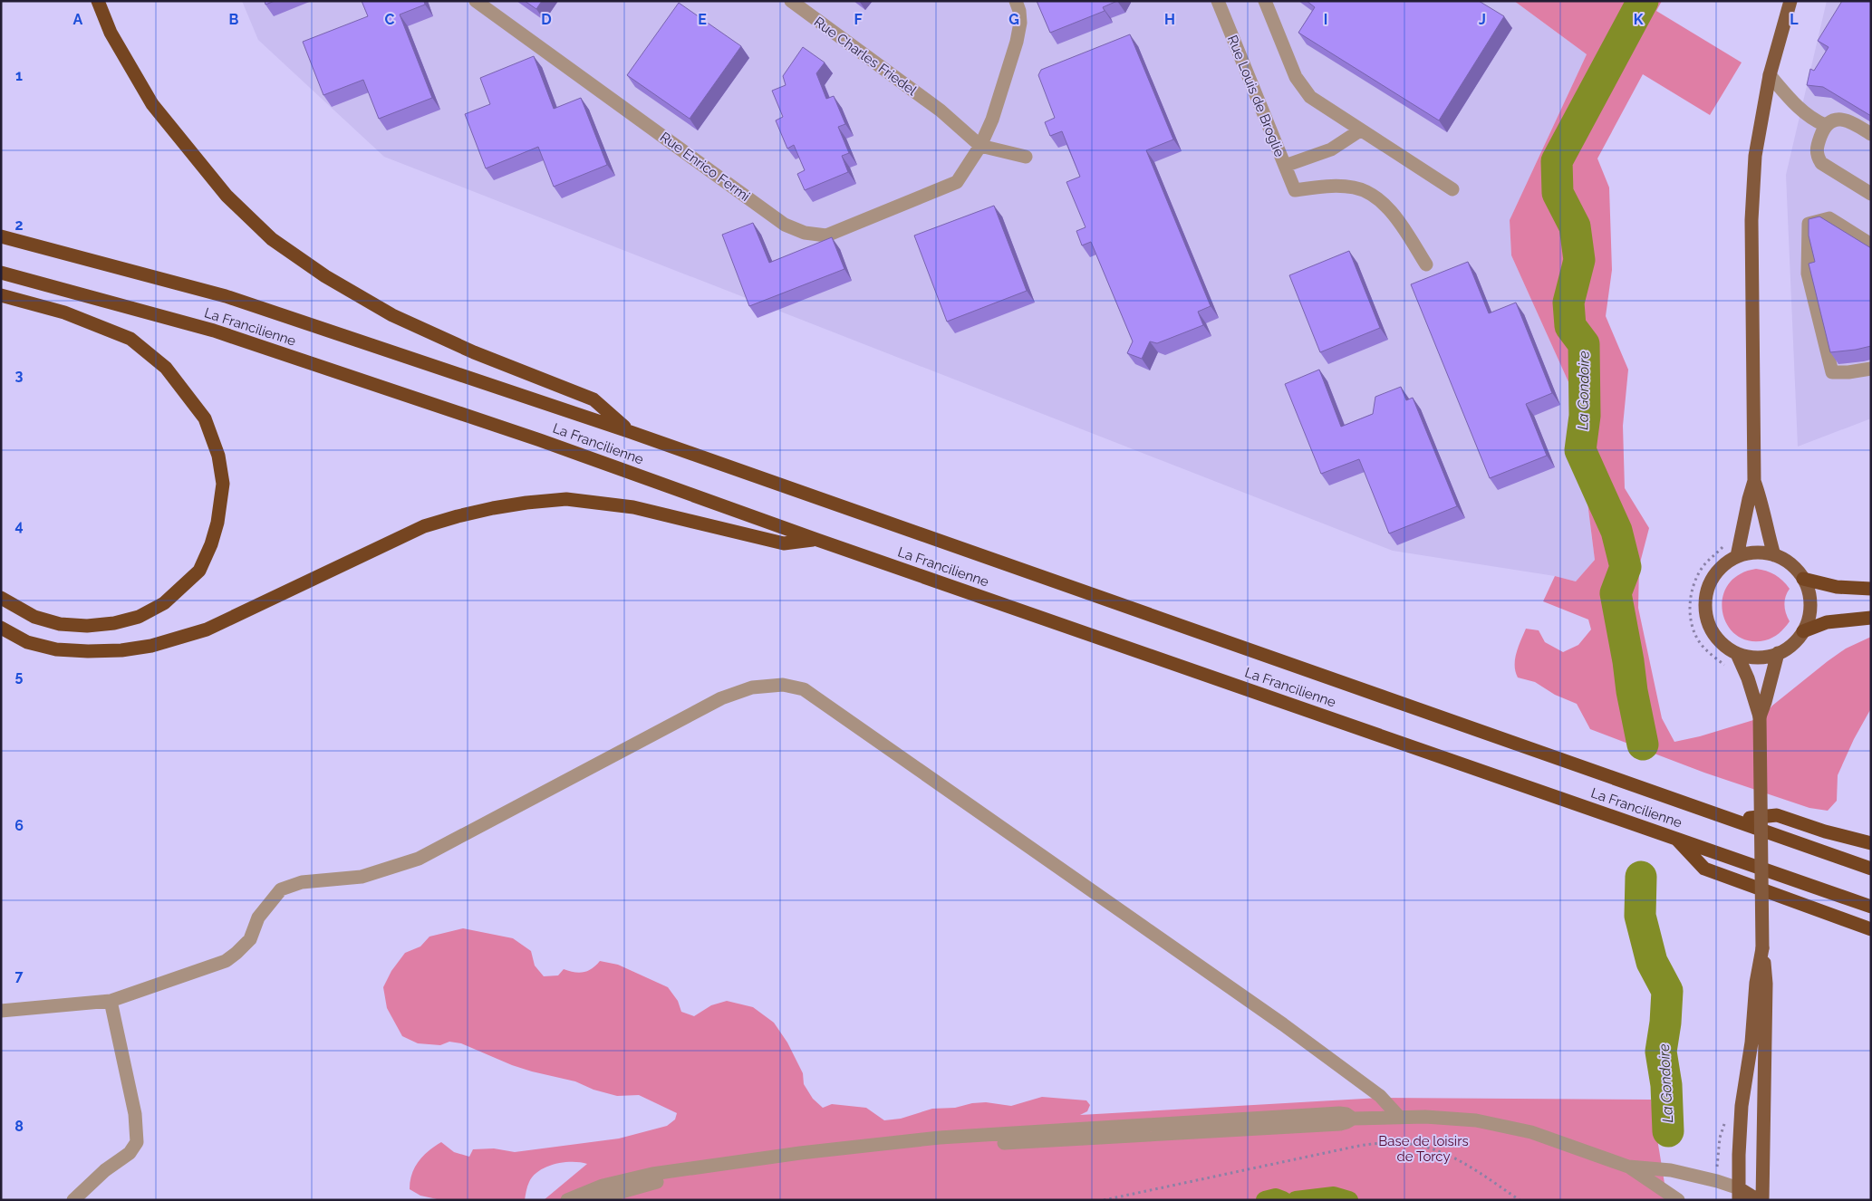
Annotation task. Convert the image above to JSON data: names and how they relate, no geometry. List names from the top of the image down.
{
  "streets": {
    "highway": ["La Francilienne"],
    "street": ["Rue Charles Friedel", "Rue Louis de Broglie", "Rue Enrico Fermi"]
  },
  "crossings": [
    ["Rue Charles Friedel", "Rue Enrico Fermi"]
  ],
  "water": ["La Gondoire"],
  "parks": ["Base de loisirs de Torcy"],
  "grid": {
    "columns": [
      "A",
      "B",
      "C",
      "D",
      "E",
      "F",
      "G",
      "H",
      "I",
      "J",
      "K",
      "L"
    ],
    "rows": [
      "1",
      "2",
      "3",
      "4",
      "5",
      "6",
      "7",
      "8"
    ]
  }
}
